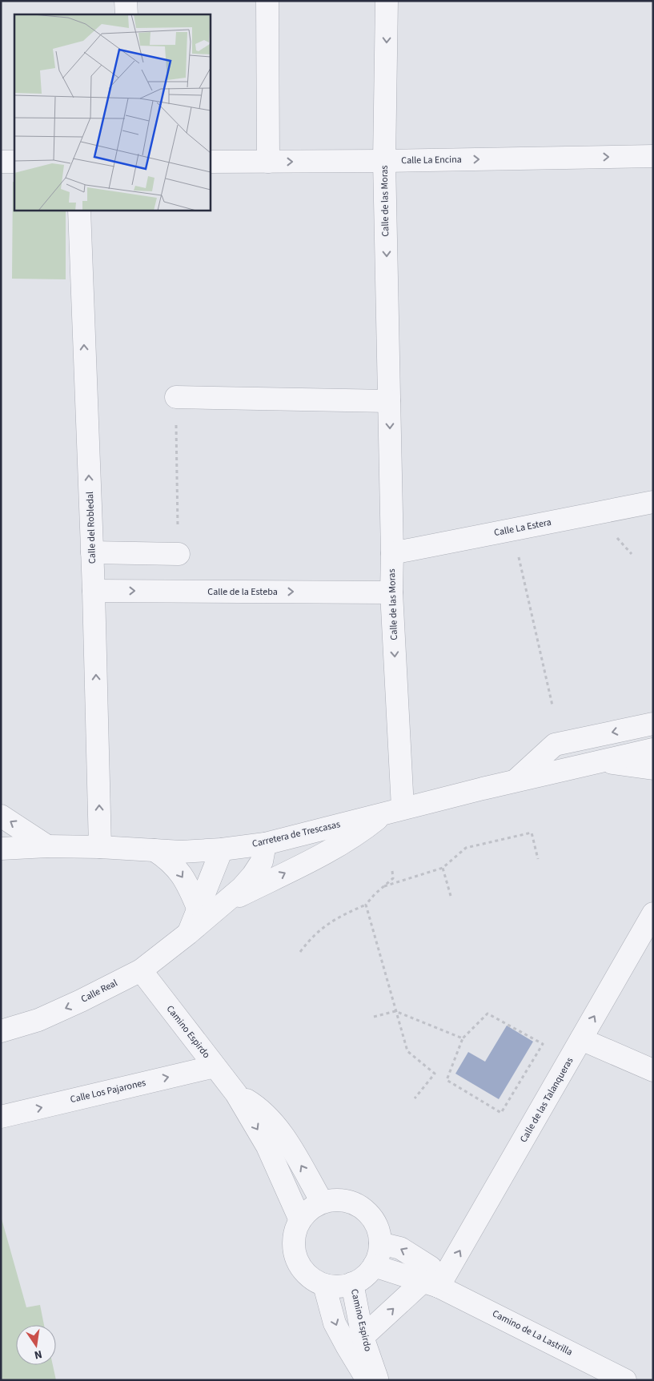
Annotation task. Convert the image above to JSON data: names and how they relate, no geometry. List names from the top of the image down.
{
  "streets": {
    "street": [
      "Calle La Encina",
      "Calle de las Moras",
      "Calle del Robledal",
      "Calle La Estera",
      "Calle de la Esteba",
      "Carretera de Trescasas",
      "Calle Real",
      "Camino Espirdo",
      "Calle Los Pajarones",
      "Calle de las Talanqueras",
      "Camino de La Lastrilla"
    ]
  },
  "crossings": [
    ["Calle La Encina", "Calle de las Moras"],
    ["Calle de las Moras", "Calle La Estera"],
    ["Calle de las Moras", "Calle de la Esteba"],
    ["Calle de las Moras", "Carretera de Trescasas"],
    ["Calle de las Moras", "Calle Real"],
    ["Calle del Robledal", "Calle de la Esteba"],
    ["Calle del Robledal", "Carretera de Trescasas"],
    ["Carretera de Trescasas", "Calle Real"],
    ["Calle Real", "Camino Espirdo"],
    ["Camino Espirdo", "Calle Los Pajarones"],
    ["Camino Espirdo", "Calle de las Talanqueras"],
    ["Camino Espirdo", "Camino de La Lastrilla"],
    ["Calle de las Talanqueras", "Camino de La Lastrilla"]
  ],
  "one_way": [
    "Calle La Encina",
    "Calle de las Moras",
    "Calle del Robledal",
    "Calle Los Pajarones",
    "Calle de las Talanqueras"
  ],
  "north": "bottom"
}
